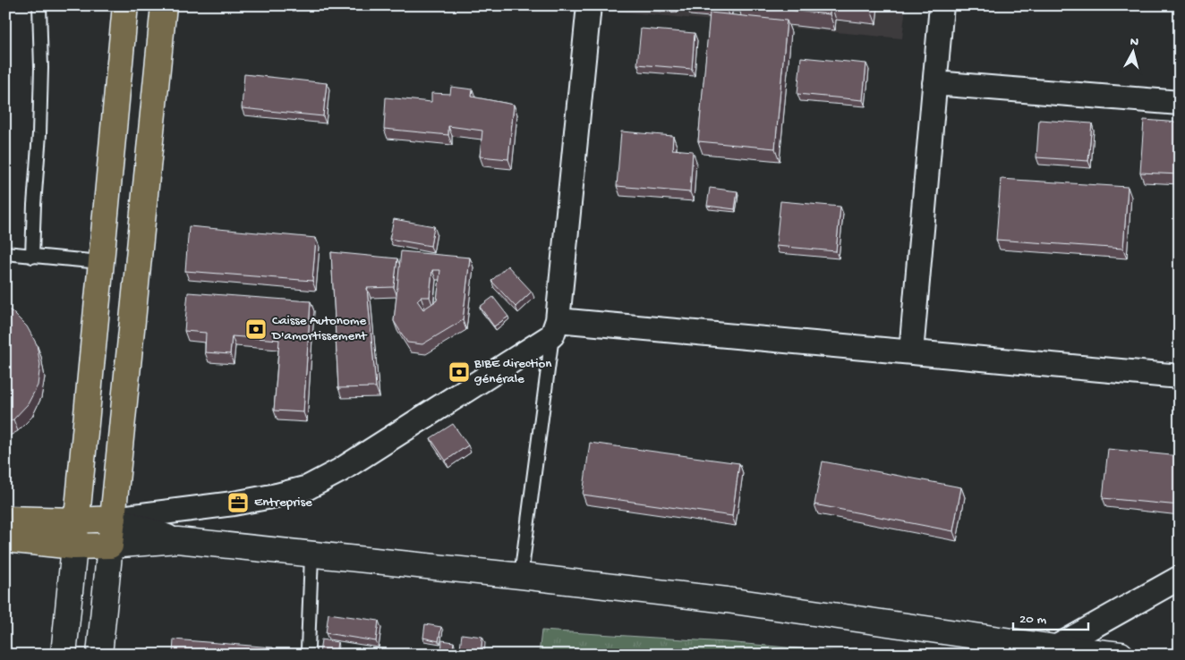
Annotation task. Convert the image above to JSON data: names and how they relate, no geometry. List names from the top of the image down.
{
  "places": {
    "bank": ["Caisse Autonome D'amortissement", "BIBE direction générale"],
    "office": ["Entreprise"]
  },
  "scale_bar": "20 m",
  "north": "top"
}
